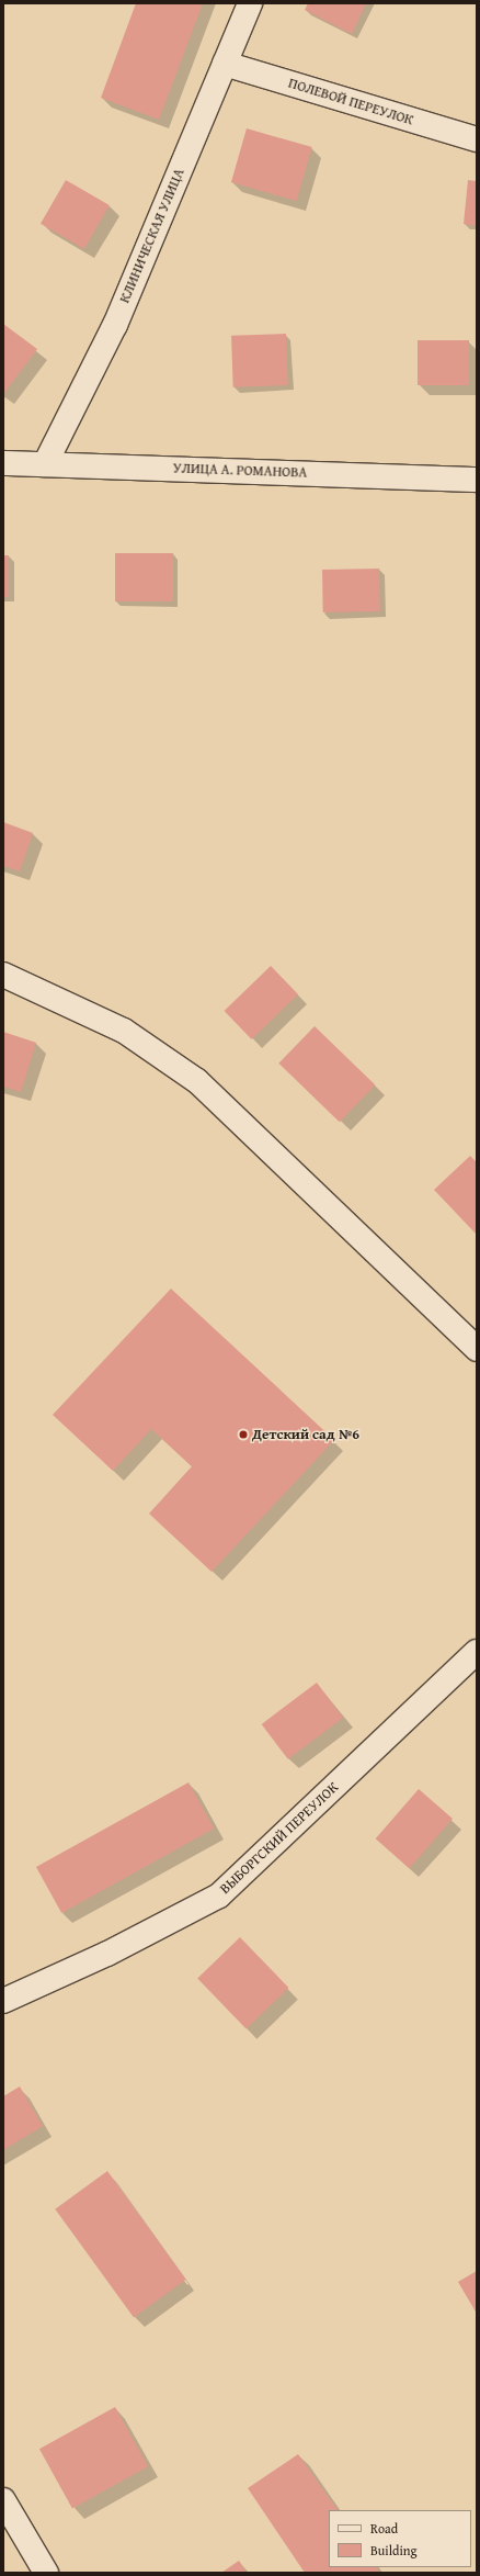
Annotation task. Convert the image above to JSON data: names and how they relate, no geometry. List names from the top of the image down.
{
  "streets": {
    "street": [
      "ПОЛЕВОЙ ПЕРЕУЛОК",
      "КЛИНИЧЕСКАЯ УЛИЦА",
      "УЛИЦА А. РОМАНОВА",
      "ВЫБОРГСКИЙ ПЕРЕУЛОК"
    ]
  },
  "crossings": [
    ["ПОЛЕВОЙ ПЕРЕУЛОК", "КЛИНИЧЕСКАЯ УЛИЦА"],
    ["КЛИНИЧЕСКАЯ УЛИЦА", "УЛИЦА А. РОМАНОВА"]
  ],
  "places": ["Детский сад №6"],
  "legend": ["Road", "Building"]
}
